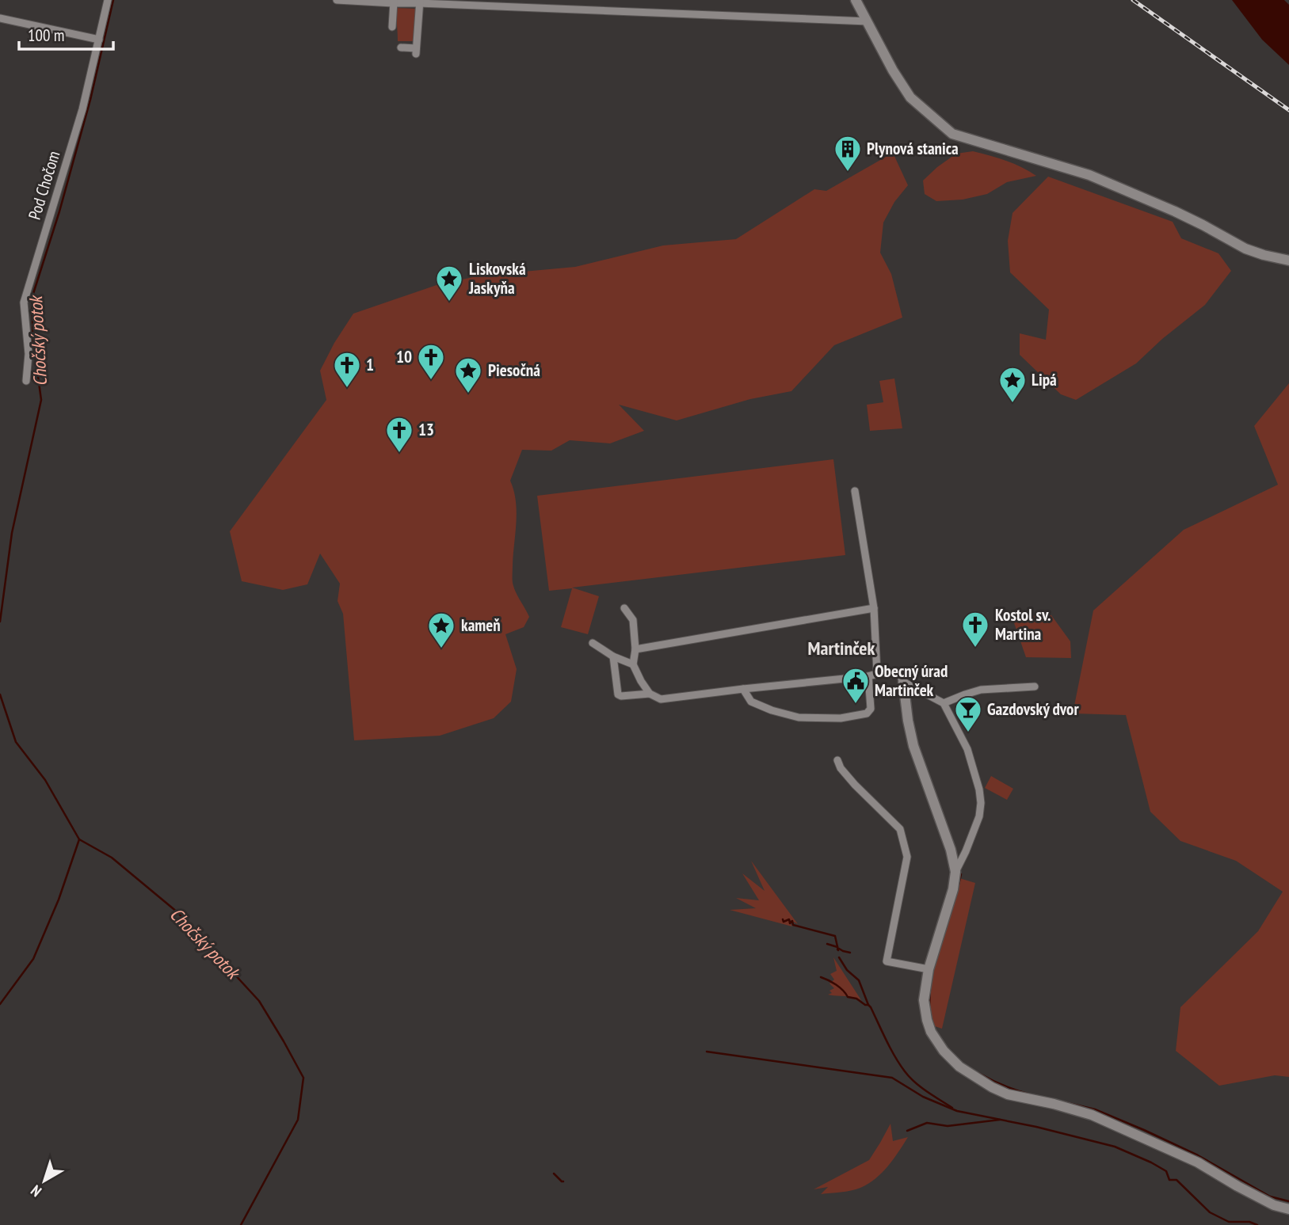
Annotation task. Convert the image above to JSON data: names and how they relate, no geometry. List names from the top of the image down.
{
  "streets": {
    "street": ["Pod Chočom"]
  },
  "districts": ["Martinček"],
  "water": ["Chočský potok"],
  "places": {
    "building": ["Plynová stanica"],
    "place": [
      "Liskovská Jaskyňa",
      "Piesočná",
      "Lipá",
      "kameň"
    ],
    "church": [
      "10",
      "1",
      "13",
      "Kostol sv. Martina"
    ],
    "public building": ["Obecný úrad Martinček"],
    "bar": ["Gazdovský dvor"]
  },
  "scale_bar": "100 m",
  "north": "bottom left"
}
